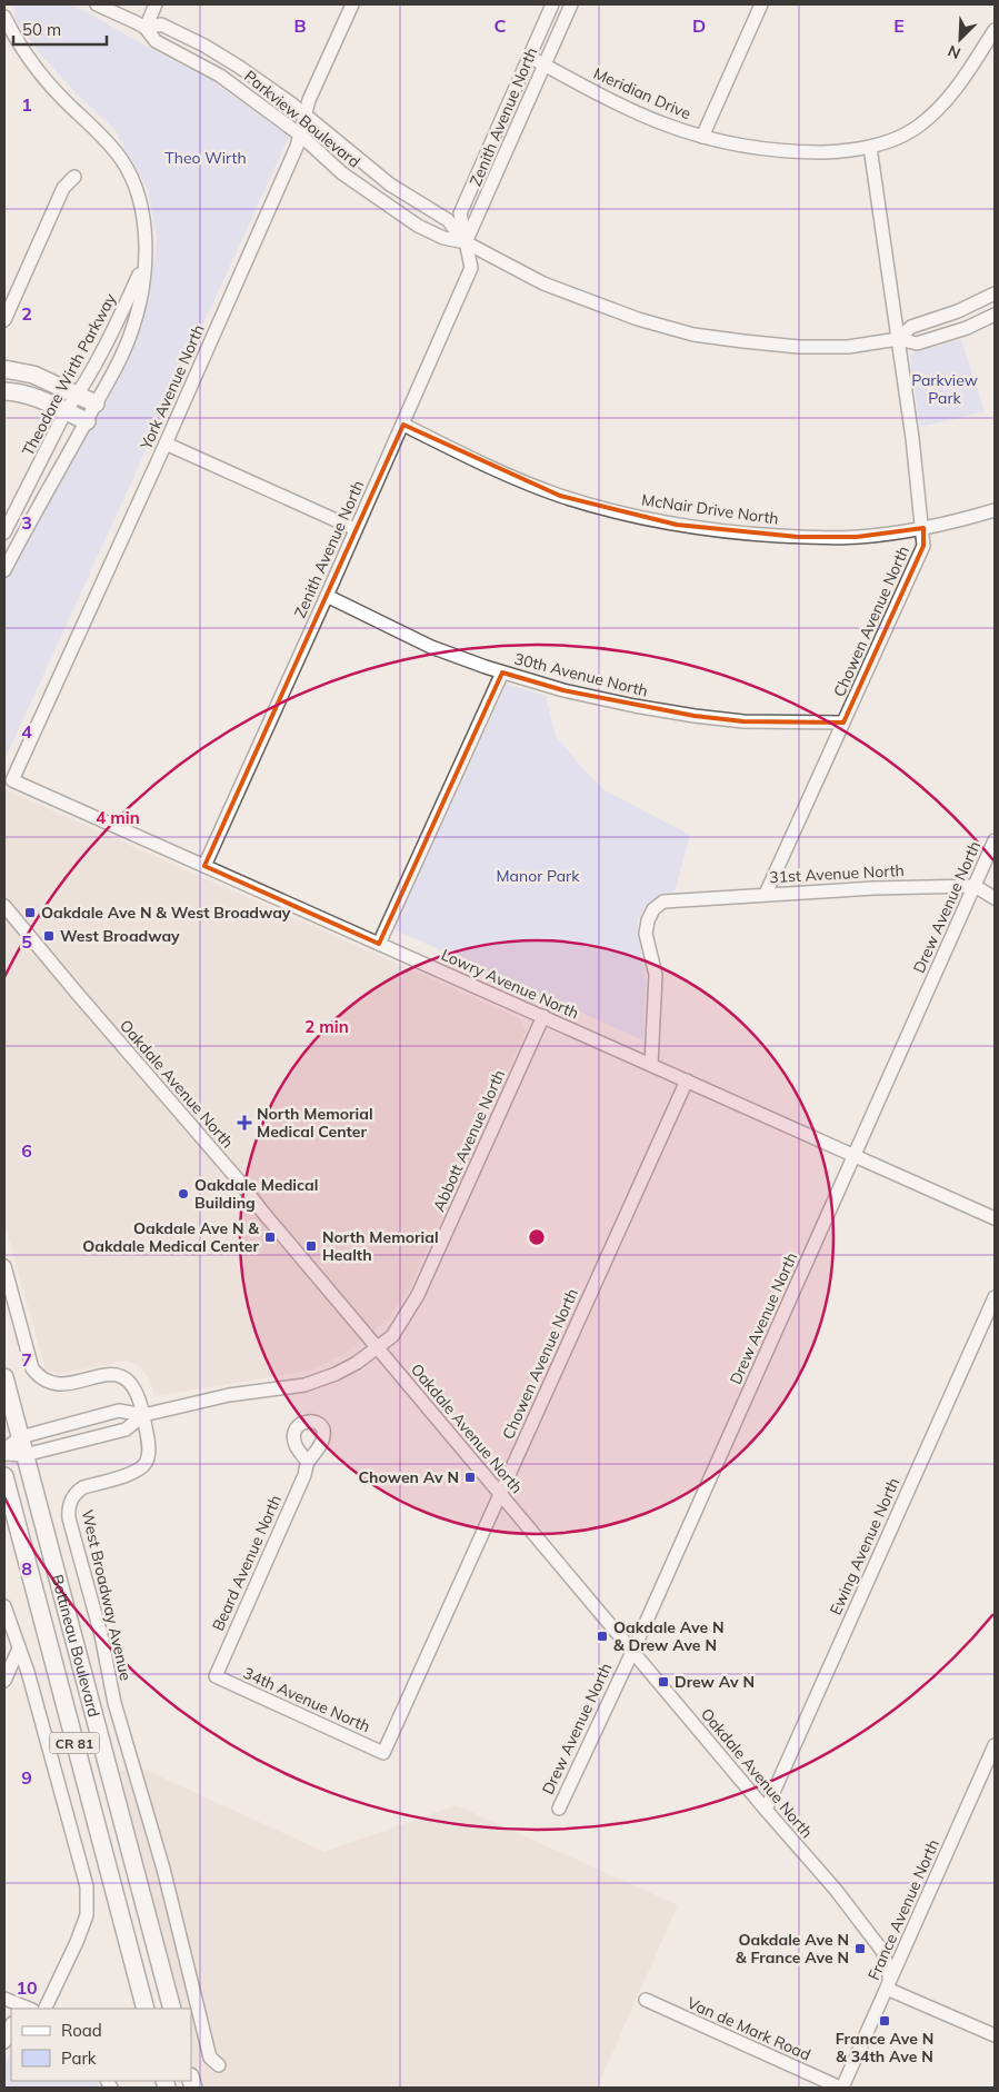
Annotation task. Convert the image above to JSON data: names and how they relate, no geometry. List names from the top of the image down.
{
  "streets": {
    "main road": ["Bottineau Boulevard", "CR 81"],
    "street": [
      "Meridian Drive",
      "Zenith Avenue North",
      "Parkview Boulevard",
      "Theodore Wirth Parkway",
      "York Avenue North",
      "McNair Drive North",
      "Chowen Avenue North",
      "30th Avenue North",
      "31st Avenue North",
      "Drew Avenue North",
      "Lowry Avenue North",
      "Oakdale Avenue North",
      "Abbott Avenue North",
      "Ewing Avenue North",
      "Beard Avenue North",
      "West Broadway Avenue",
      "34th Avenue North",
      "France Avenue North",
      "Van de Mark Road"
    ]
  },
  "crossings": [
    ["Meridian Drive", "Zenith Avenue North"],
    ["Meridian Drive", "Chowen Avenue North"],
    ["Zenith Avenue North", "Parkview Boulevard"],
    ["Zenith Avenue North", "McNair Drive North"],
    ["Zenith Avenue North", "30th Avenue North"],
    ["Zenith Avenue North", "Lowry Avenue North"],
    ["Parkview Boulevard", "York Avenue North"],
    ["Parkview Boulevard", "Chowen Avenue North"],
    ["York Avenue North", "Lowry Avenue North"],
    ["McNair Drive North", "Chowen Avenue North"],
    ["Chowen Avenue North", "30th Avenue North"],
    ["Chowen Avenue North", "31st Avenue North"],
    ["Chowen Avenue North", "Lowry Avenue North"],
    ["Chowen Avenue North", "Oakdale Avenue North"],
    ["Chowen Avenue North", "34th Avenue North"],
    ["31st Avenue North", "Drew Avenue North"],
    ["31st Avenue North", "Lowry Avenue North"],
    ["Drew Avenue North", "Lowry Avenue North"],
    ["Drew Avenue North", "Oakdale Avenue North"],
    ["Lowry Avenue North", "Abbott Avenue North"],
    ["Oakdale Avenue North", "Abbott Avenue North"],
    ["Oakdale Avenue North", "Ewing Avenue North"],
    ["Oakdale Avenue North", "France Avenue North"],
    ["Abbott Avenue North", "West Broadway Avenue"],
    ["Abbott Avenue North", "Bottineau Boulevard"],
    ["Beard Avenue North", "34th Avenue North"],
    ["France Avenue North", "Van de Mark Road"]
  ],
  "parks": ["Theo Wirth", "Parkview Park", "Manor Park"],
  "places": {
    "transit": [
      "Oakdale Ave N & West Broadway",
      "West Broadway",
      "Oakdale Ave N & Oakdale Medical Center",
      "North Memorial Health",
      "Chowen Av N",
      "Oakdale Ave N & Drew Ave N",
      "Drew Av N",
      "Oakdale Ave N & France Ave N",
      "France Ave N & 34th Ave N"
    ],
    "health": ["North Memorial Medical Center"],
    "other": ["Oakdale Medical Building"]
  },
  "legend": ["Road", "Park"],
  "scale_bar": "50 m",
  "north": "bottom left",
  "grid": {
    "columns": [
      "B",
      "C",
      "D",
      "E"
    ],
    "rows": [
      "1",
      "2",
      "3",
      "4",
      "5",
      "6",
      "7",
      "8",
      "9",
      "10"
    ]
  },
  "rings": ["4 min", "2 min"]
}
